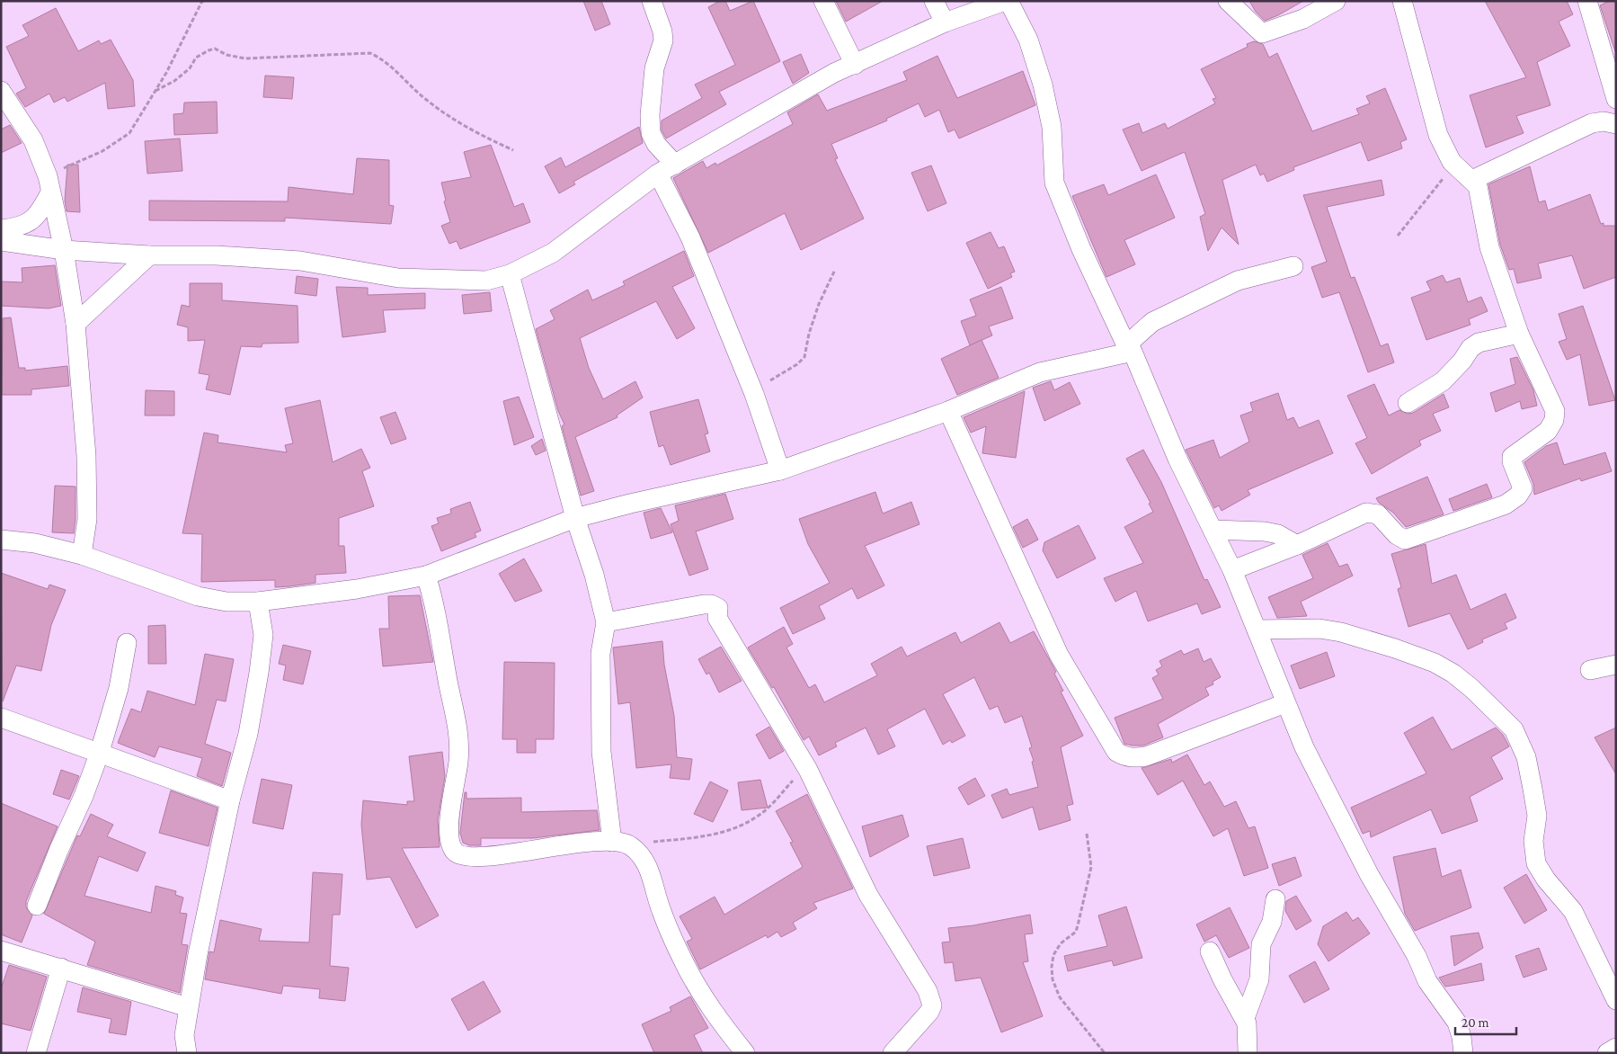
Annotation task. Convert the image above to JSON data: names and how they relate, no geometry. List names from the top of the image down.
{
  "scale_bar": "20 m"
}
